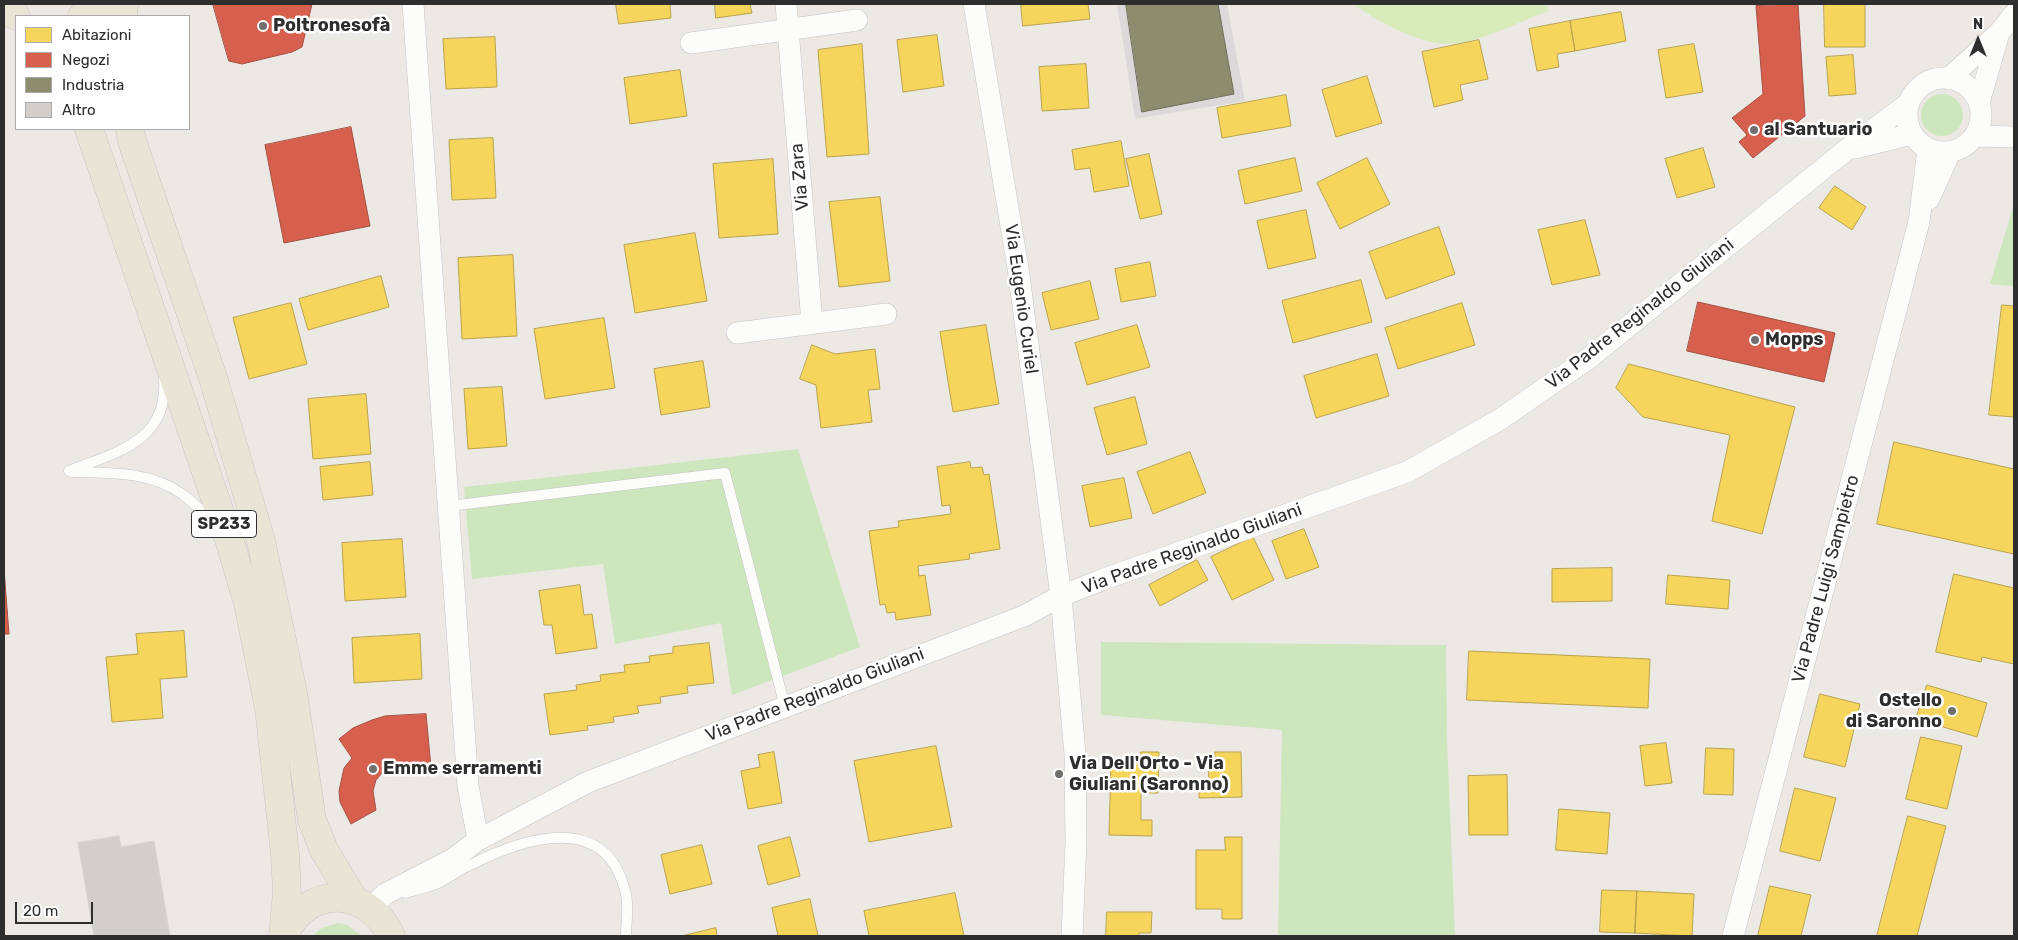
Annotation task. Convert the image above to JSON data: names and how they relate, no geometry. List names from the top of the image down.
{
  "streets": {
    "main road": ["SP233"],
    "street": [
      "Via Zara",
      "Via Eugenio Curiel",
      "Via Padre Reginaldo Giuliani",
      "Via Padre Luigi Sampietro"
    ]
  },
  "crossings": [
    ["Via Eugenio Curiel", "Via Padre Reginaldo Giuliani"],
    ["Via Padre Reginaldo Giuliani", "SP233"],
    ["Via Padre Reginaldo Giuliani", "Via Padre Luigi Sampietro"]
  ],
  "places": [
    "Poltronesofà",
    "al Santuario",
    "Mopps",
    "Ostello di Saronno",
    "Emme serramenti",
    "Via Dell'Orto - Via Giuliani (Saronno)"
  ],
  "legend": [
    "Abitazioni",
    "Negozi",
    "Industria",
    "Altro"
  ],
  "scale_bar": "20 m",
  "north": "top"
}
